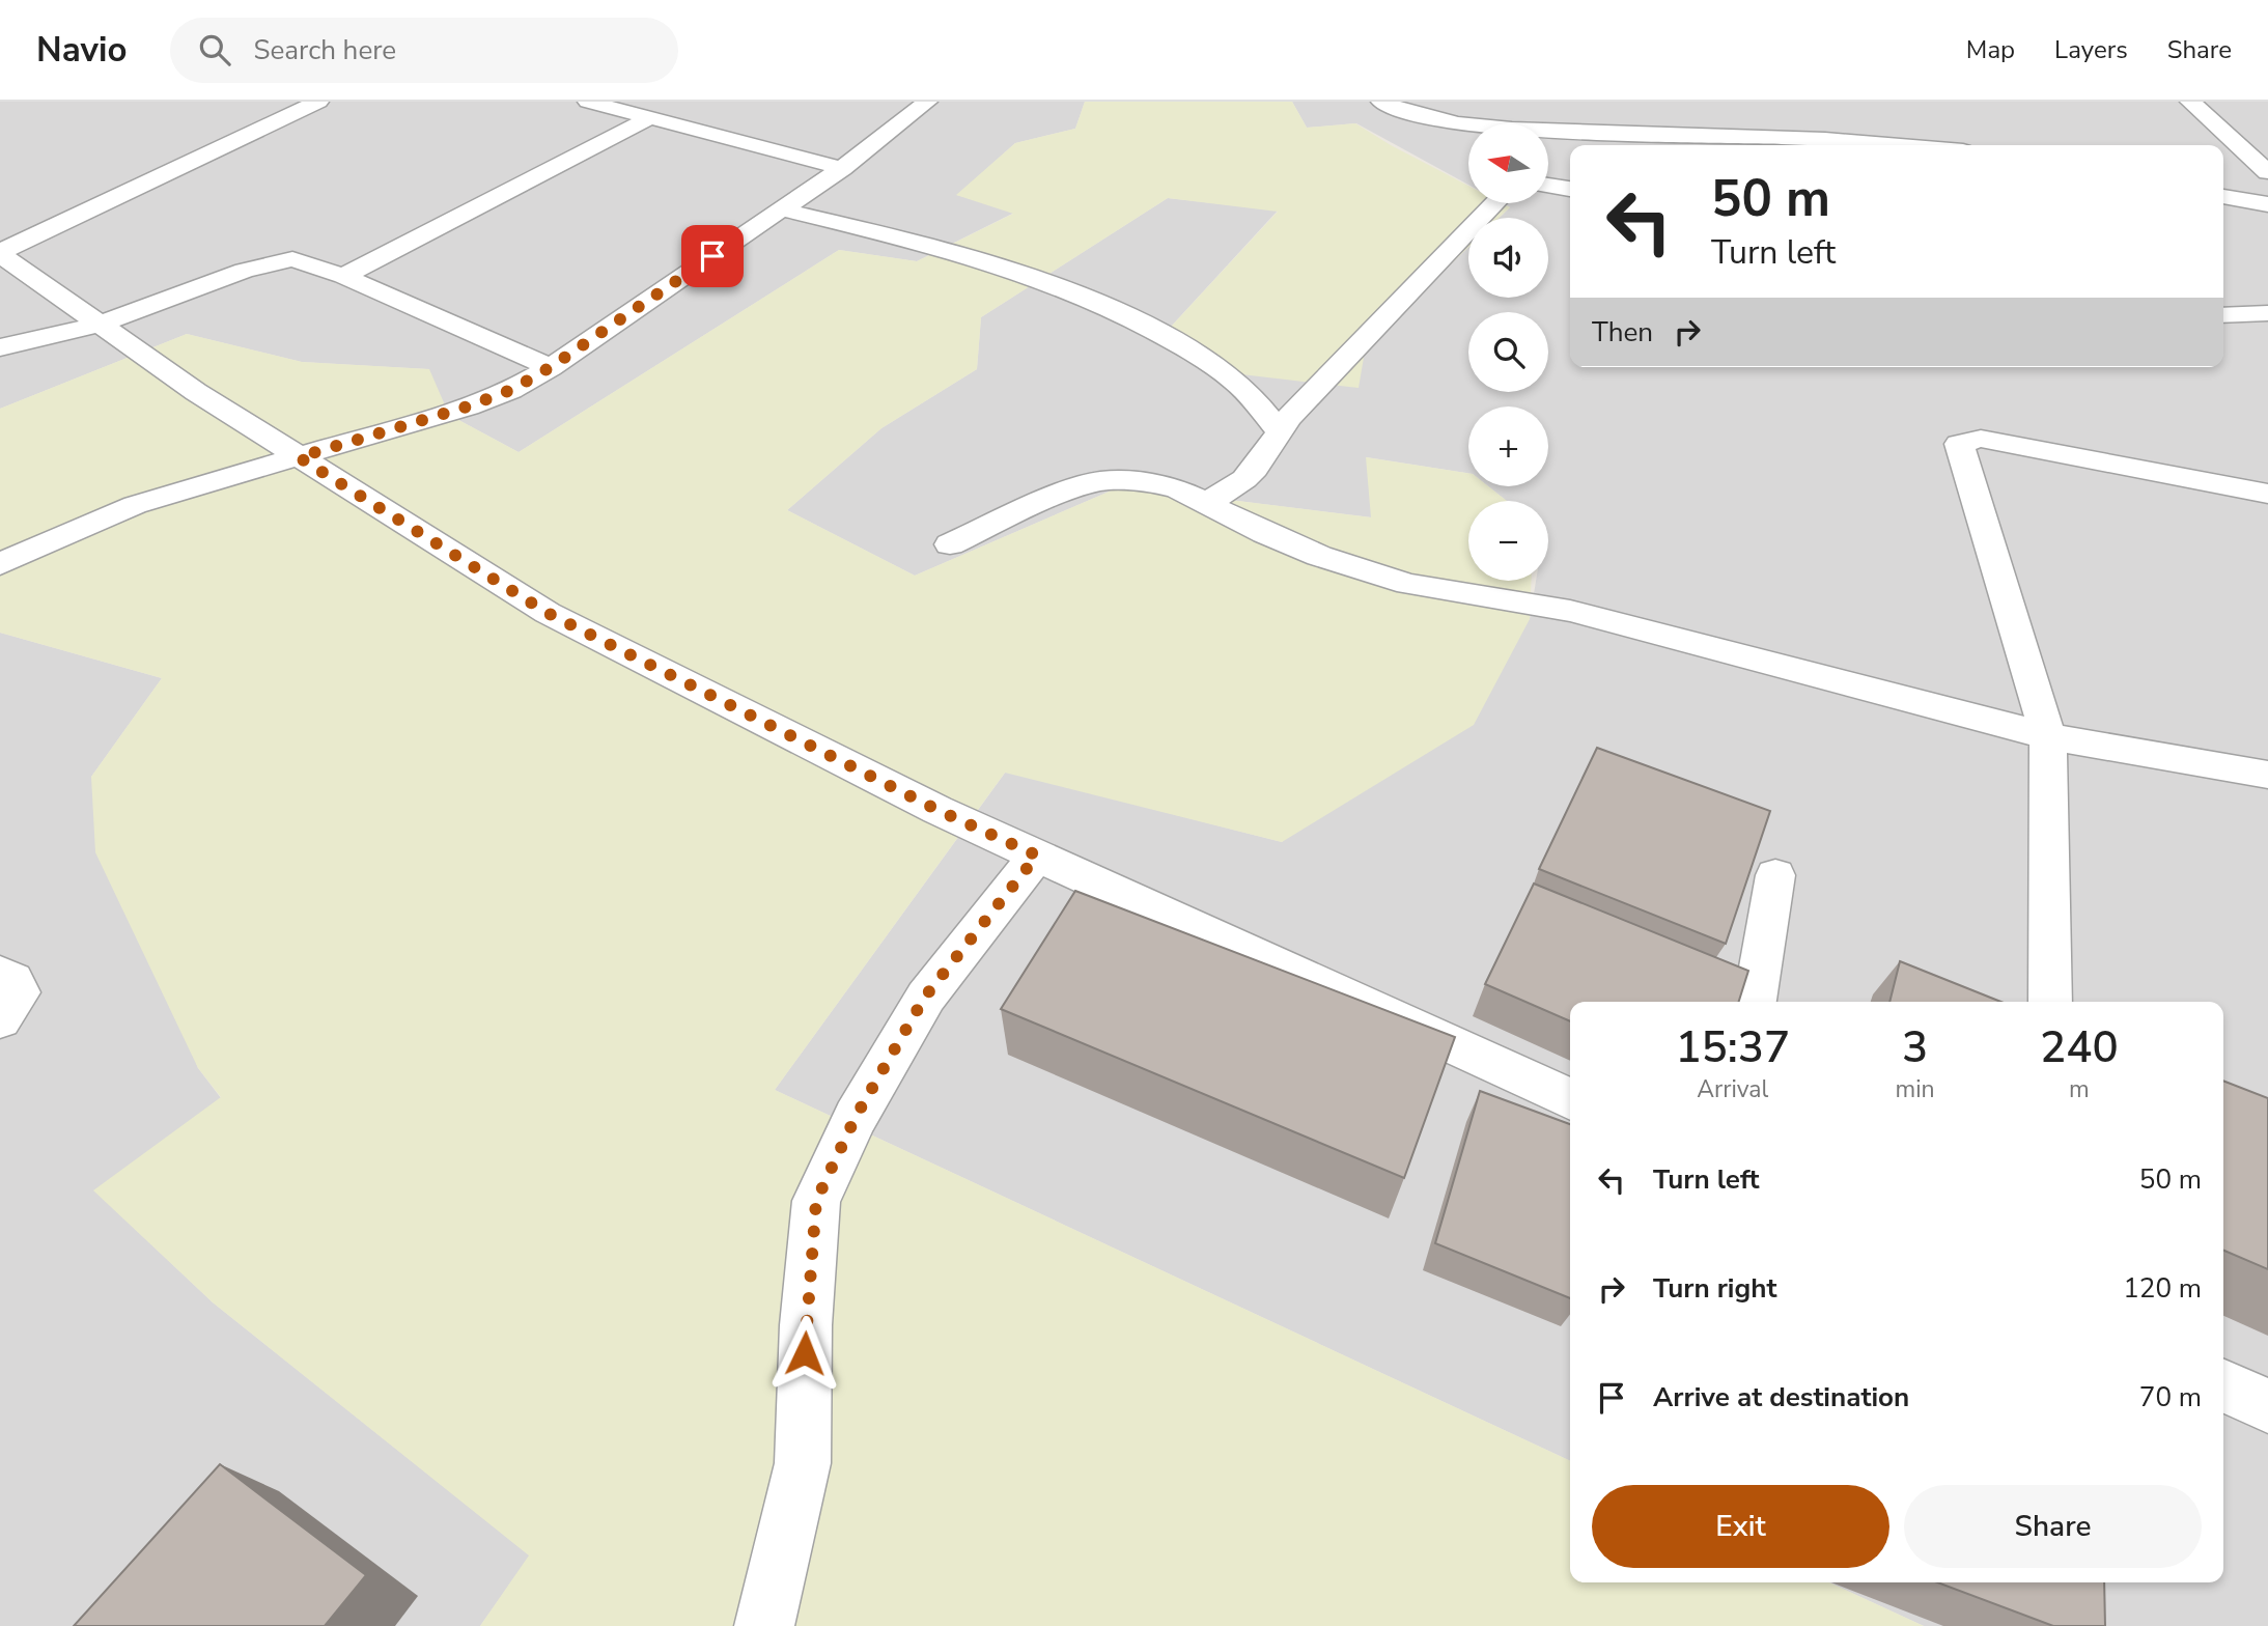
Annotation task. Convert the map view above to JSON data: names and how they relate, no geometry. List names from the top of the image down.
{
  "north": "left",
  "page": {
    "header": "Navio",
    "search": "Search here",
    "nav": ["Map", "Layers", "Share"],
    "map_buttons": ["+", "−"],
    "turn": ["50 m", "Turn left"],
    "then": "Then",
    "eta": [
      "15:37",
      "Arrival",
      "3",
      "min",
      "240",
      "m"
    ],
    "list": [
      {
        "name": "Turn left",
        "value": "50 m"
      },
      {
        "name": "Turn right",
        "value": "120 m"
      },
      {
        "name": "Arrive at destination",
        "value": "70 m"
      }
    ],
    "buttons": ["Exit", "Share"]
  }
}
